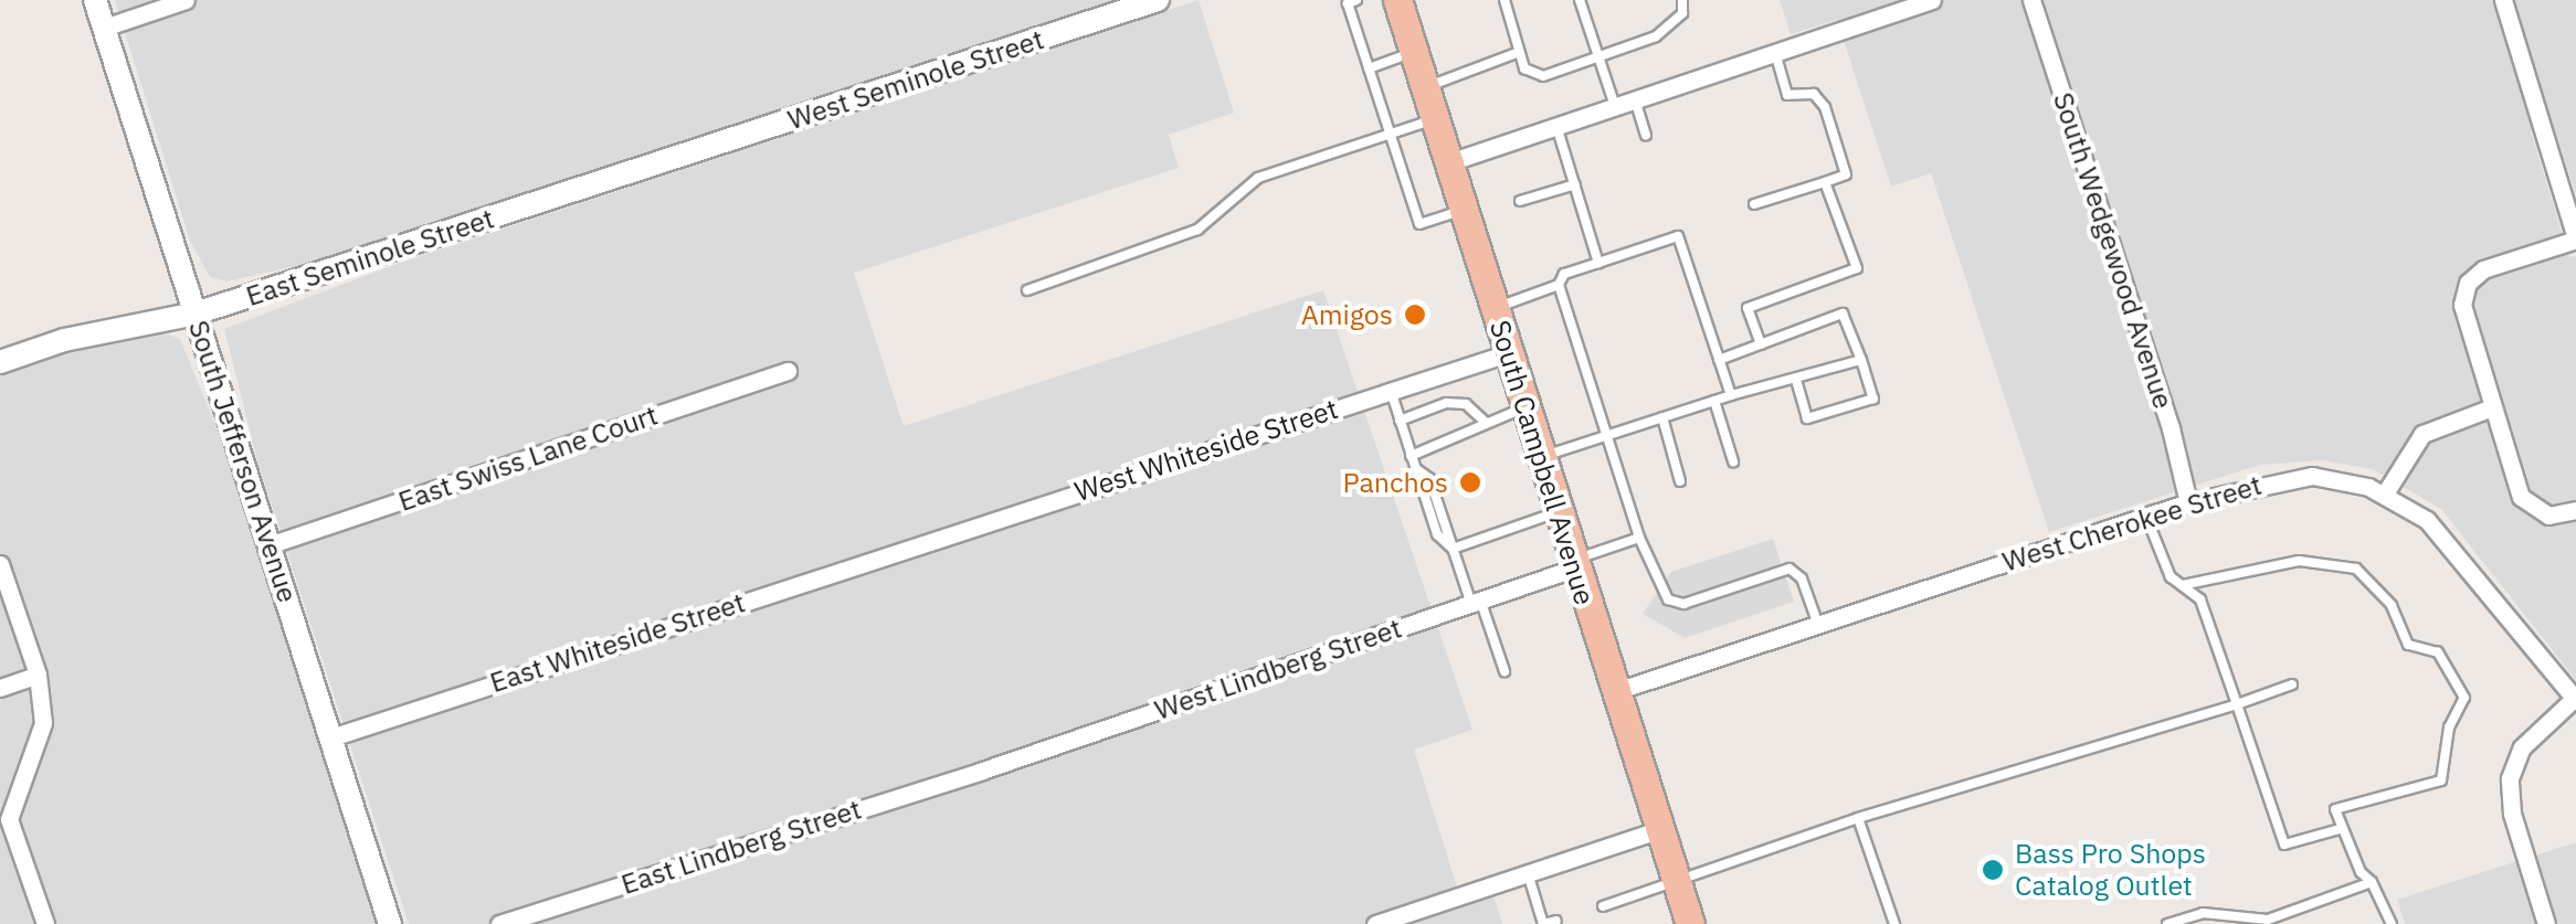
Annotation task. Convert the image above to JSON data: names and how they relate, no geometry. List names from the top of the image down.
{
  "streets": {
    "main road": ["South Campbell Avenue"],
    "street": [
      "West Seminole Street",
      "South Wedgewood Avenue",
      "East Seminole Street",
      "West Whiteside Street",
      "East Swiss Lane Court",
      "South Jefferson Avenue",
      "West Cherokee Street",
      "East Whiteside Street",
      "West Lindberg Street",
      "East Lindberg Street"
    ]
  },
  "crossings": [
    ["West Seminole Street", "East Seminole Street"],
    ["South Wedgewood Avenue", "West Cherokee Street"],
    ["East Seminole Street", "South Jefferson Avenue"],
    ["West Whiteside Street", "South Campbell Avenue"],
    ["West Whiteside Street", "East Whiteside Street"],
    ["East Swiss Lane Court", "South Jefferson Avenue"],
    ["South Jefferson Avenue", "East Whiteside Street"],
    ["South Campbell Avenue", "West Cherokee Street"],
    ["South Campbell Avenue", "West Lindberg Street"],
    ["West Lindberg Street", "East Lindberg Street"]
  ],
  "places": ["Amigos", "Panchos", "Bass Pro Shops Catalog Outlet"]
}
